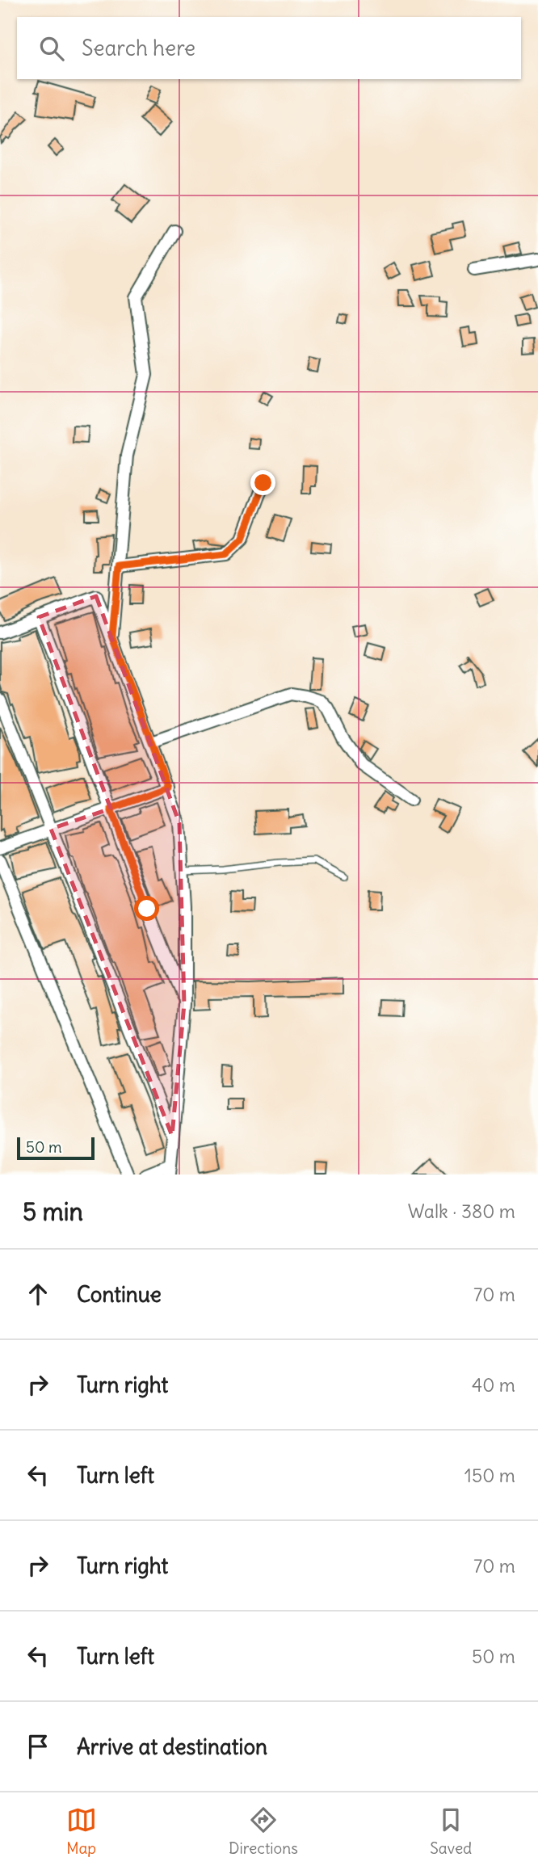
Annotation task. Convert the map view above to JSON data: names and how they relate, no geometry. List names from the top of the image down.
{
  "scale_bar": "50 m",
  "page": {
    "search": "Search here",
    "scale": "50 m",
    "heading": ["5 min", "Walk · 380 m"],
    "list": [
      ["Continue", "70 m"],
      ["Turn right", "40 m"],
      ["Turn left", "150 m"],
      ["Turn right", "70 m"],
      ["Turn left", "50 m"],
      "Arrive at destination"
    ],
    "nav": ["Map", "Directions", "Saved"]
  }
}
